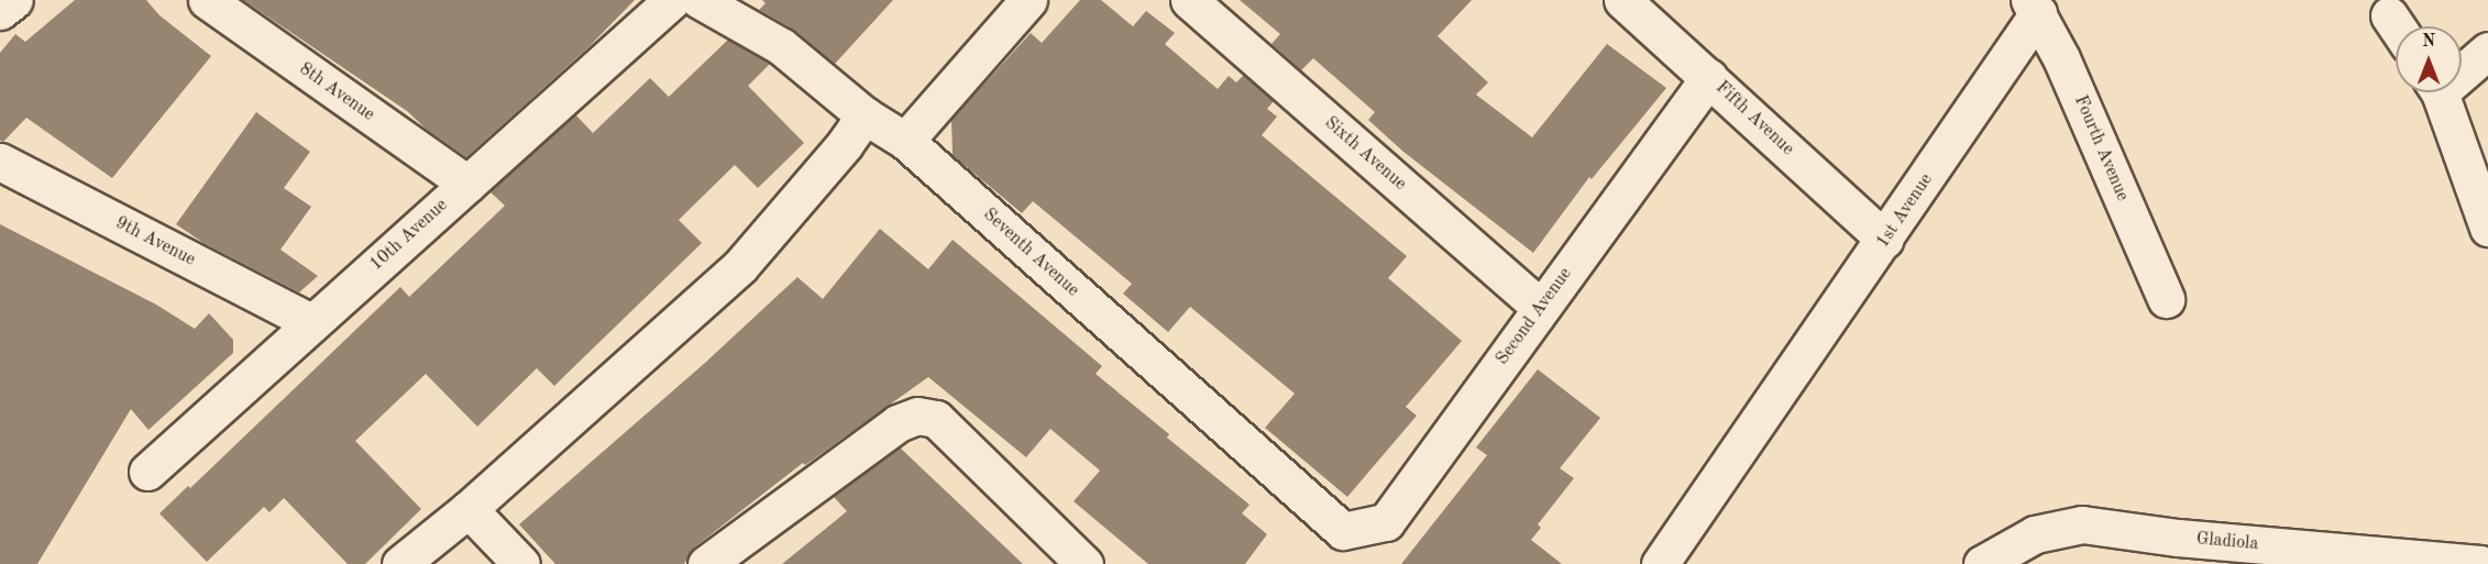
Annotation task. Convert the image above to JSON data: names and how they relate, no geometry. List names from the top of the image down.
{
  "streets": {
    "street": [
      "8th Avenue",
      "Fifth Avenue",
      "Fourth Avenue",
      "Sixth Avenue",
      "1st Avenue",
      "10th Avenue",
      "9th Avenue",
      "Seventh Avenue",
      "Second Avenue",
      "Gladiola"
    ]
  },
  "crossings": [
    ["8th Avenue", "10th Avenue"],
    ["Fifth Avenue", "1st Avenue"],
    ["Fifth Avenue", "Second Avenue"],
    ["Fourth Avenue", "1st Avenue"],
    ["Sixth Avenue", "Second Avenue"],
    ["10th Avenue", "9th Avenue"],
    ["Seventh Avenue", "Second Avenue"]
  ],
  "north": "top"
}
